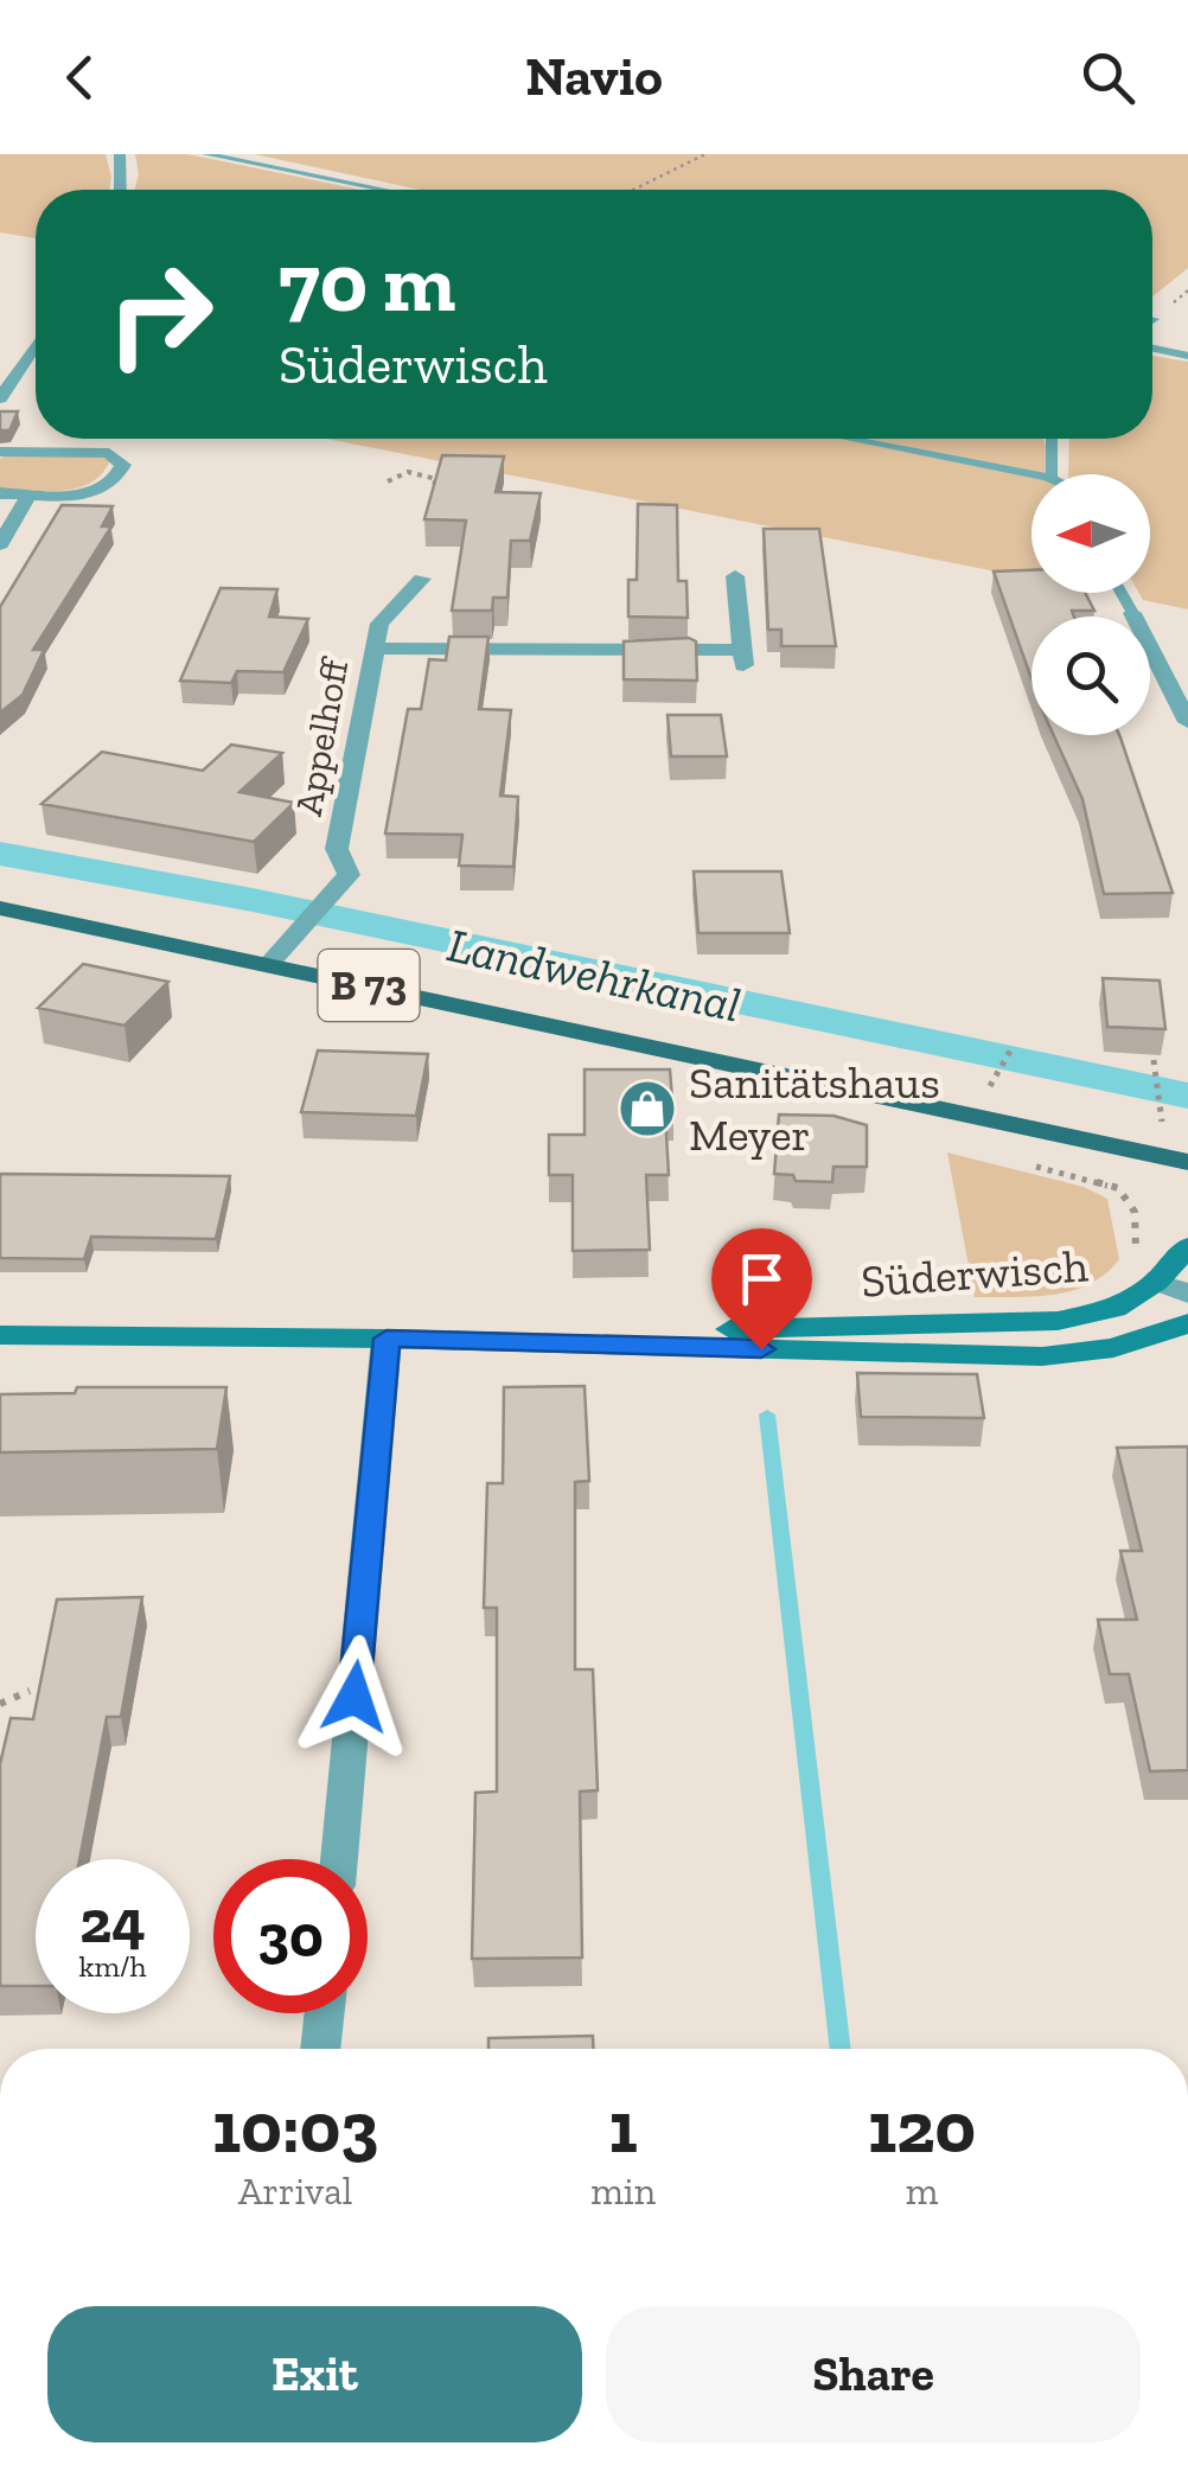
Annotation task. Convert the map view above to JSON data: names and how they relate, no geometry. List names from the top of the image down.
{
  "streets": {
    "main road": ["B 73"],
    "street": ["Appelhoff", "Süderwisch"]
  },
  "crossings": [
    ["Appelhoff", "B 73"]
  ],
  "water": ["Landwehrkanal"],
  "places": {
    "shop": ["Sanitätshaus Meyer"]
  },
  "north": "left",
  "page": {
    "header": "Navio",
    "turn": ["70 m", "Süderwisch"],
    "speed": "24 km/h",
    "limit": "30",
    "eta": [
      "10:03",
      "Arrival",
      "1",
      "min",
      "120",
      "m"
    ],
    "buttons": ["Exit", "Share"]
  }
}
